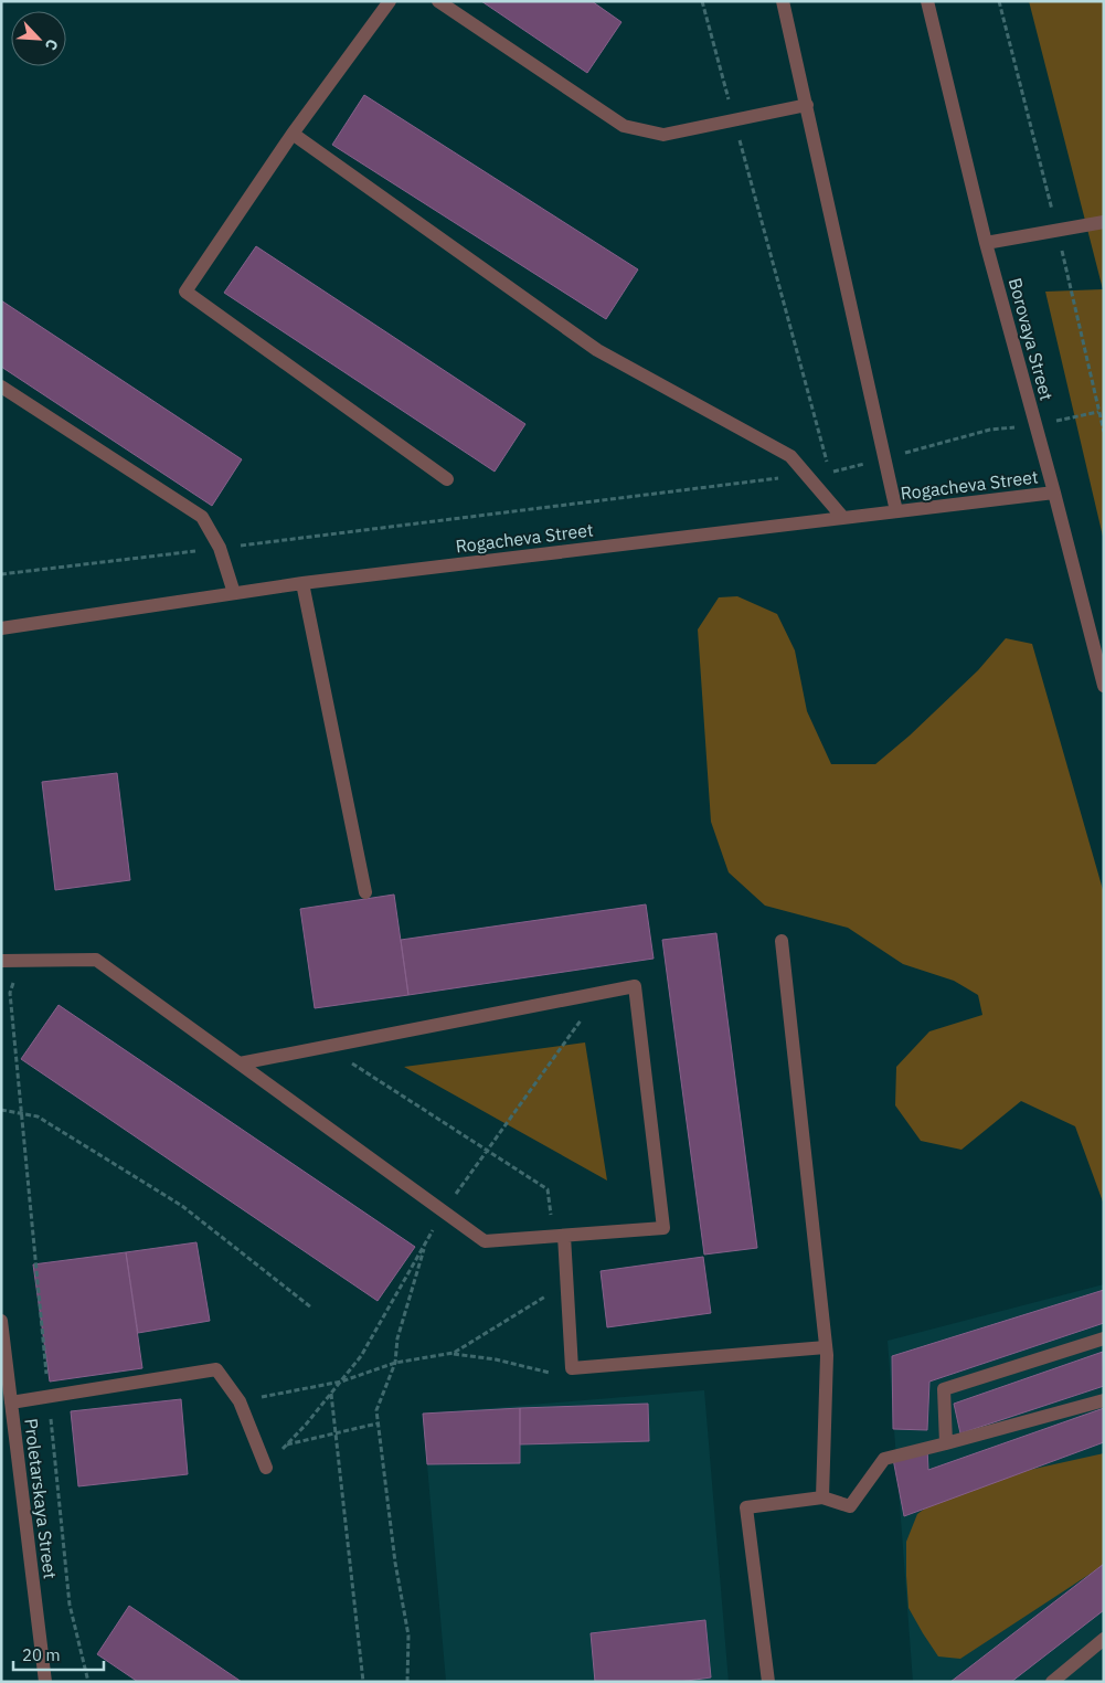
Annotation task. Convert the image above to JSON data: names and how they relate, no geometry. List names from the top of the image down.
{
  "streets": {
    "street": ["Borovaya Street", "Rogacheva Street", "Proletarskaya Street"]
  },
  "crossings": [
    ["Borovaya Street", "Rogacheva Street"]
  ],
  "scale_bar": "20 m",
  "north": "bottom right"
}
